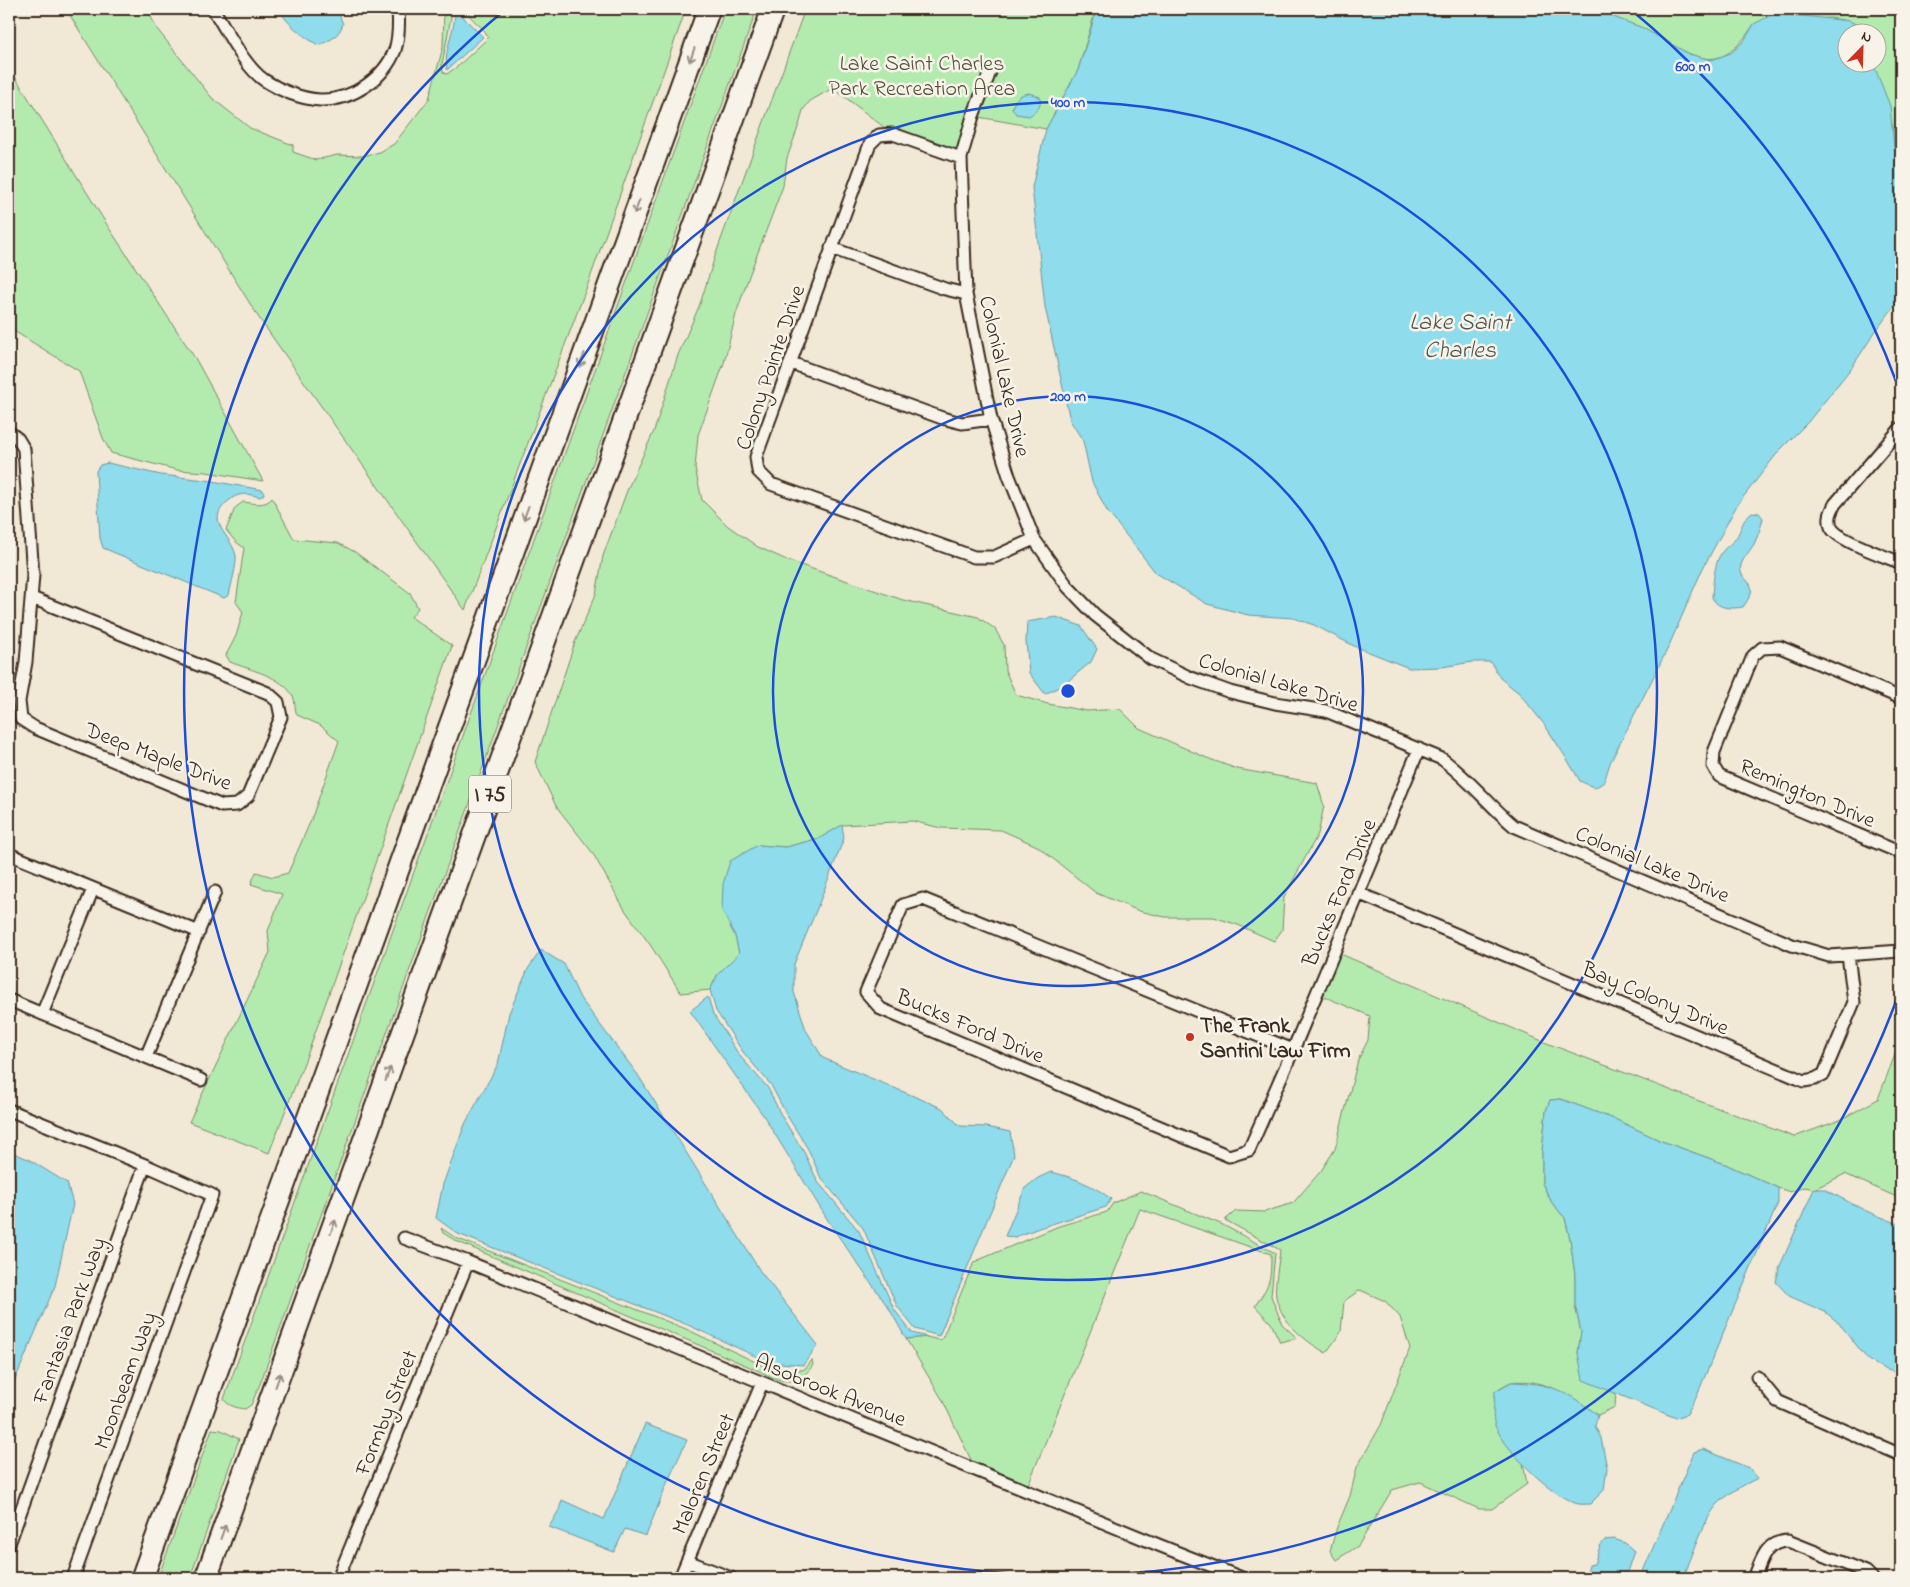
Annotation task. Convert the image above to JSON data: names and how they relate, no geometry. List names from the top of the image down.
{
  "streets": {
    "highway": ["I 75"],
    "street": [
      "Colony Pointe Drive",
      "Colonial Lake Drive",
      "Deep Maple Drive",
      "Remington Drive",
      "Bucks Ford Drive",
      "Bay Colony Drive",
      "Fantasia Park Way",
      "Moonbeam Way",
      "Alsobrook Avenue",
      "Formby Street",
      "Maloren Street"
    ]
  },
  "crossings": [
    ["Colony Pointe Drive", "Colonial Lake Drive"],
    ["Colonial Lake Drive", "Bucks Ford Drive"],
    ["Colonial Lake Drive", "Bay Colony Drive"],
    ["Bucks Ford Drive", "Bay Colony Drive"],
    ["Fantasia Park Way", "Moonbeam Way"],
    ["Alsobrook Avenue", "Formby Street"],
    ["Alsobrook Avenue", "Maloren Street"]
  ],
  "water": ["Lake Saint Charles"],
  "parks": ["Lake Saint Charles Park Recreation Area"],
  "places": ["The Frank Santini Law Firm"],
  "north": "top right",
  "rings": ["600 m", "400 m", "200 m"]
}
